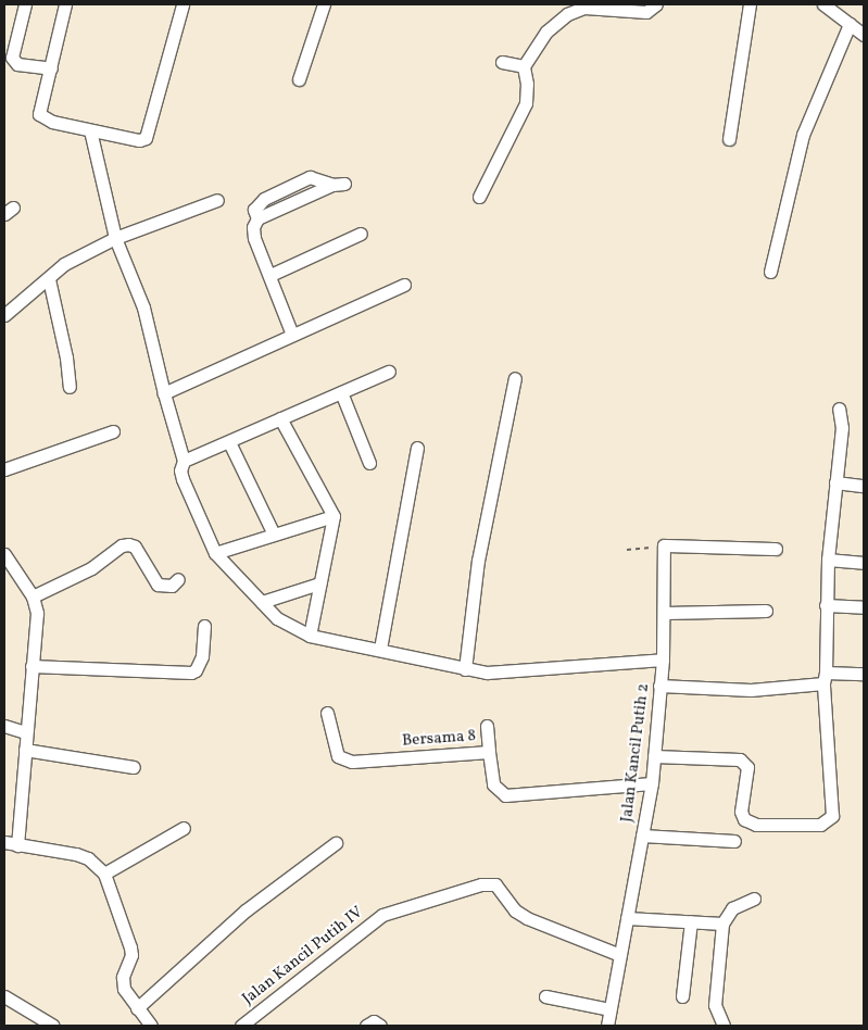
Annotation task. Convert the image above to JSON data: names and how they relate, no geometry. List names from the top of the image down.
{
  "streets": {
    "street": ["Bersama 8", "Jalan Kancil Putih 2", "Jalan Kancil Putih IV"]
  },
  "crossings": [
    ["Bersama 8", "Jalan Kancil Putih 2"],
    ["Jalan Kancil Putih 2", "Jalan Kancil Putih IV"]
  ]
}
